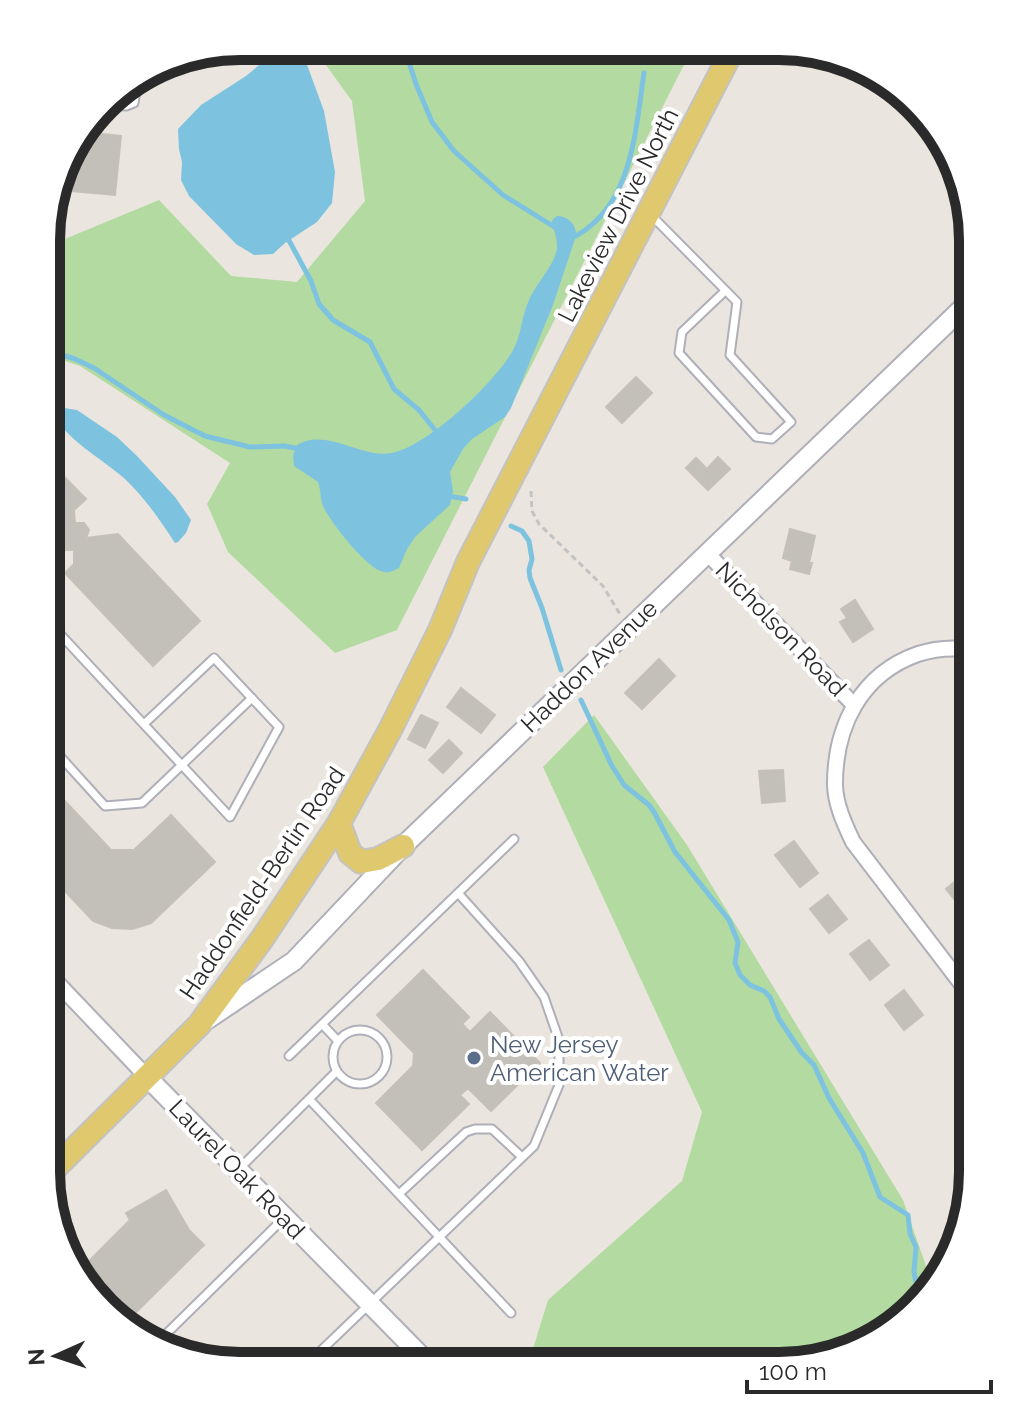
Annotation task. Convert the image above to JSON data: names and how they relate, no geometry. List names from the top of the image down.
{
  "streets": {
    "main road": ["Lakeview Drive North", "Haddonfield-Berlin Road"],
    "street": ["Nicholson Road", "Haddon Avenue", "Laurel Oak Road"]
  },
  "crossings": [
    ["Lakeview Drive North", "Haddonfield-Berlin Road"],
    ["Nicholson Road", "Haddon Avenue"],
    ["Haddon Avenue", "Haddonfield-Berlin Road"],
    ["Haddonfield-Berlin Road", "Laurel Oak Road"]
  ],
  "places": ["New Jersey American Water"],
  "scale_bar": "100 m",
  "north": "left"
}
